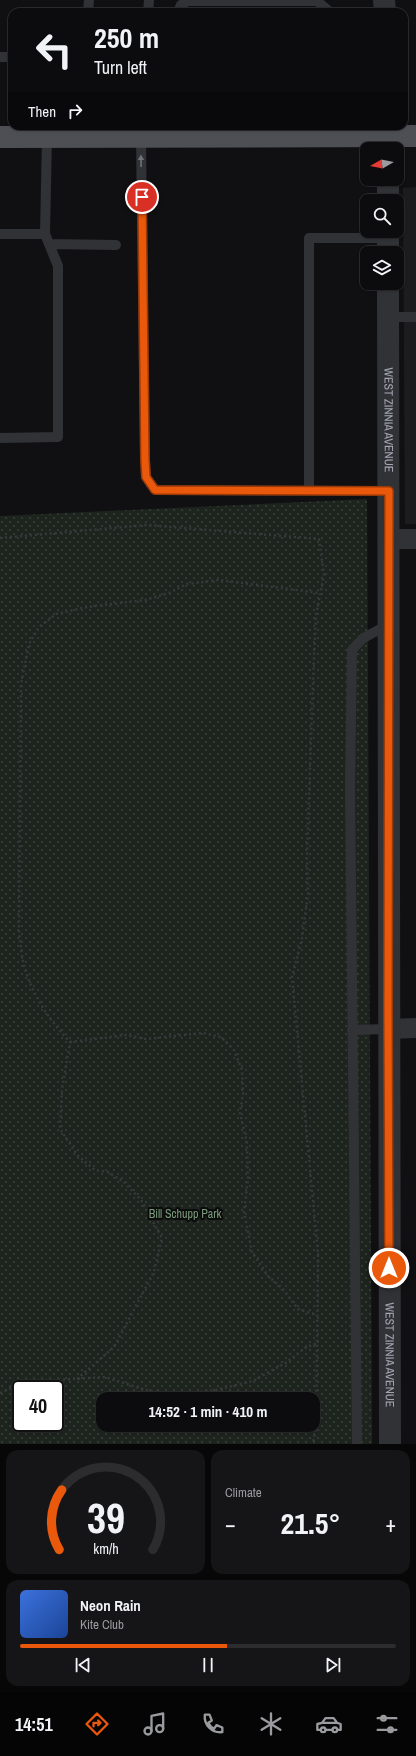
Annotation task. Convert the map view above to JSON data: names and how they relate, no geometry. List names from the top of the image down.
{
  "streets": {
    "street": ["WEST ZINNIA AVENUE"]
  },
  "parks": ["Bill Schupp Park"],
  "north": "left",
  "page": {
    "turn": ["250 m", "Turn left"],
    "then": "Then",
    "limit": "40",
    "trip": "14:52 · 1 min · 410 m",
    "tile": "Climate",
    "heat": ["−", "21.5°", "+"],
    "song": ["Neon Rain", "Kite Club"],
    "tabs": "14:51",
    "gauge": ["39", "km/h"]
  }
}
